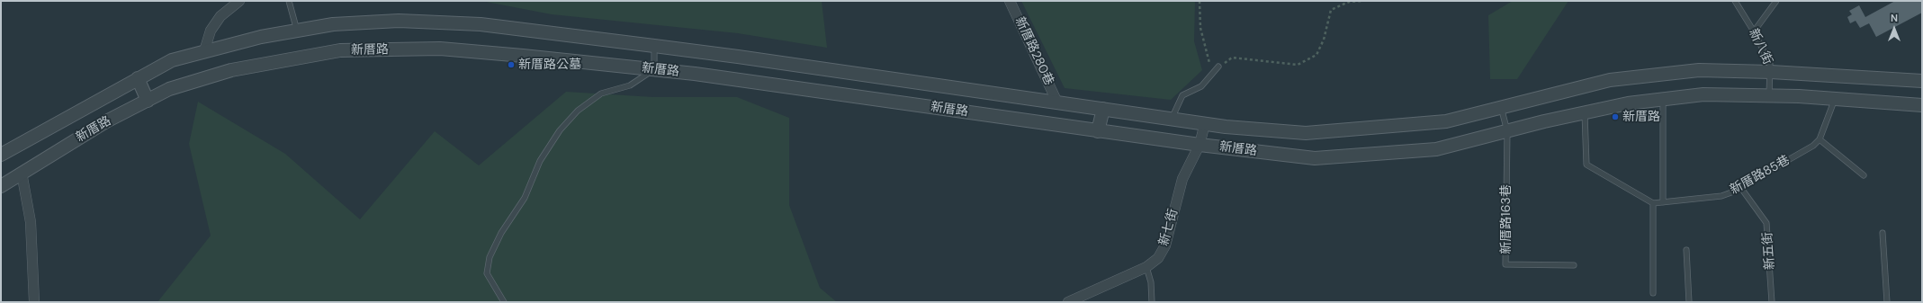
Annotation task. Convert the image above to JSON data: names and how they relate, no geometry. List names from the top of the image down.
{
  "streets": {
    "street": ["新厝路", "新厝路280巷", "新七街"],
    "lane": [
      "新八街",
      "新厝路85巷",
      "新厝路163巷",
      "新五街"
    ]
  },
  "crossings": [
    ["新八街", "新厝路"],
    ["新厝路", "新厝路280巷"],
    ["新厝路", "新厝路163巷"],
    ["新厝路", "新七街"],
    ["新厝路85巷", "新五街"]
  ],
  "places": ["新厝路公墓", "新厝路"],
  "north": "top"
}
